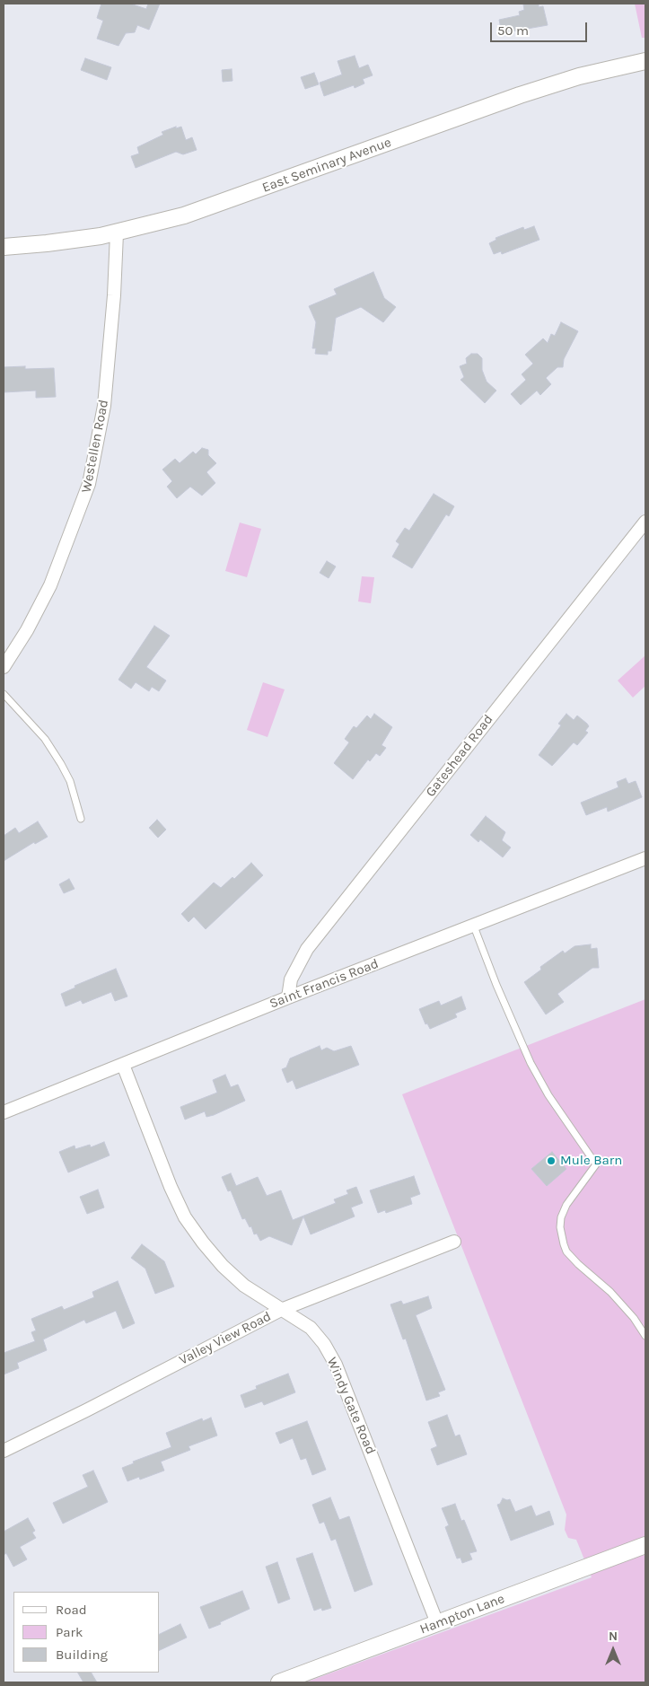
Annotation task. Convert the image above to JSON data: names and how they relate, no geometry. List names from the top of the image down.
{
  "streets": {
    "street": [
      "East Seminary Avenue",
      "Westellen Road",
      "Gateshead Road",
      "Saint Francis Road",
      "Valley View Road",
      "Windy Gate Road",
      "Hampton Lane"
    ]
  },
  "crossings": [
    ["East Seminary Avenue", "Westellen Road"],
    ["Gateshead Road", "Saint Francis Road"],
    ["Saint Francis Road", "Windy Gate Road"],
    ["Valley View Road", "Windy Gate Road"],
    ["Windy Gate Road", "Hampton Lane"]
  ],
  "places": ["Mule Barn"],
  "legend": ["Road", "Park", "Building"],
  "scale_bar": "50 m",
  "north": "top"
}
